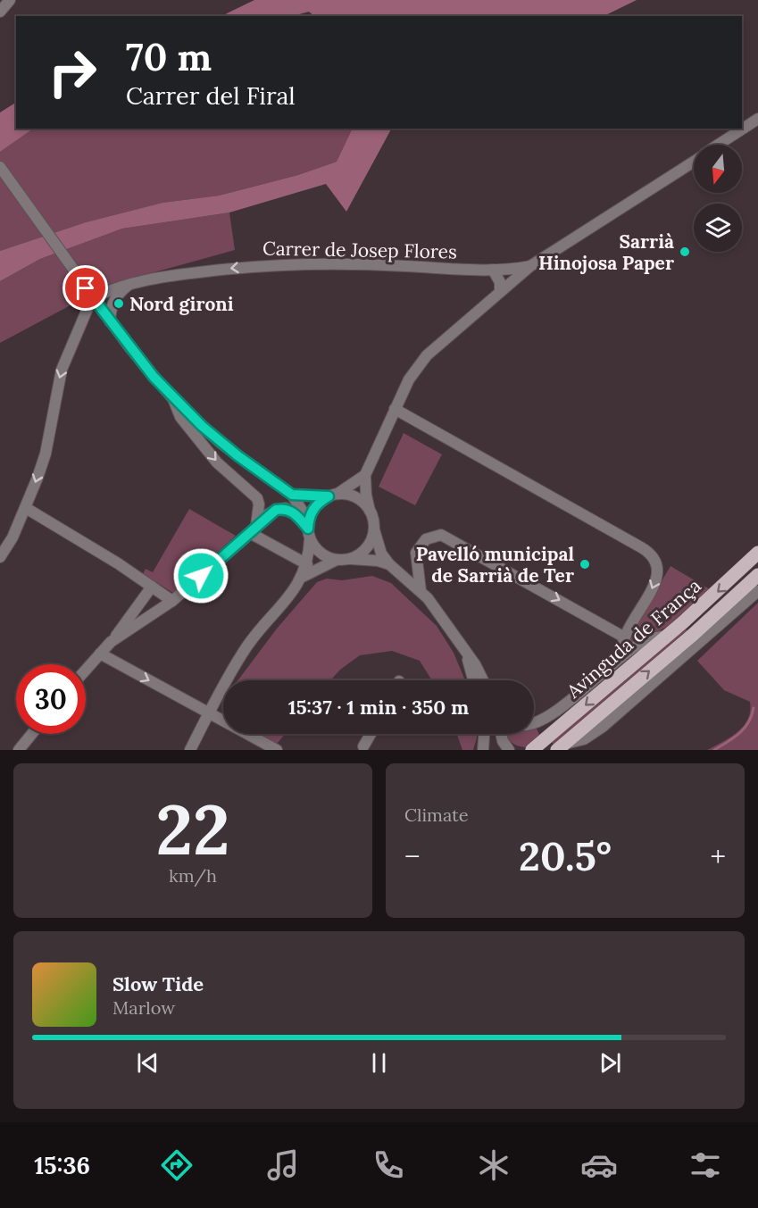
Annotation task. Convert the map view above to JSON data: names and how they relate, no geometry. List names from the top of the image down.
{
  "streets": {
    "main road": ["Avinguda de França"],
    "street": ["Carrer de Josep Flores"]
  },
  "one_way": ["Carrer de Josep Flores"],
  "places": ["Sarrià Hinojosa Paper", "Nord gironi", "Pavelló municipal de Sarrià de Ter"],
  "north": "bottom",
  "page": {
    "turn": ["70 m", "Carrer del Firal"],
    "limit": "30",
    "trip": "15:37 · 1 min · 350 m",
    "tile": [
      ["22", "km/h"],
      "Climate"
    ],
    "heat": ["−", "20.5°", "+"],
    "song": ["Slow Tide", "Marlow"],
    "tabs": "15:36"
  }
}
